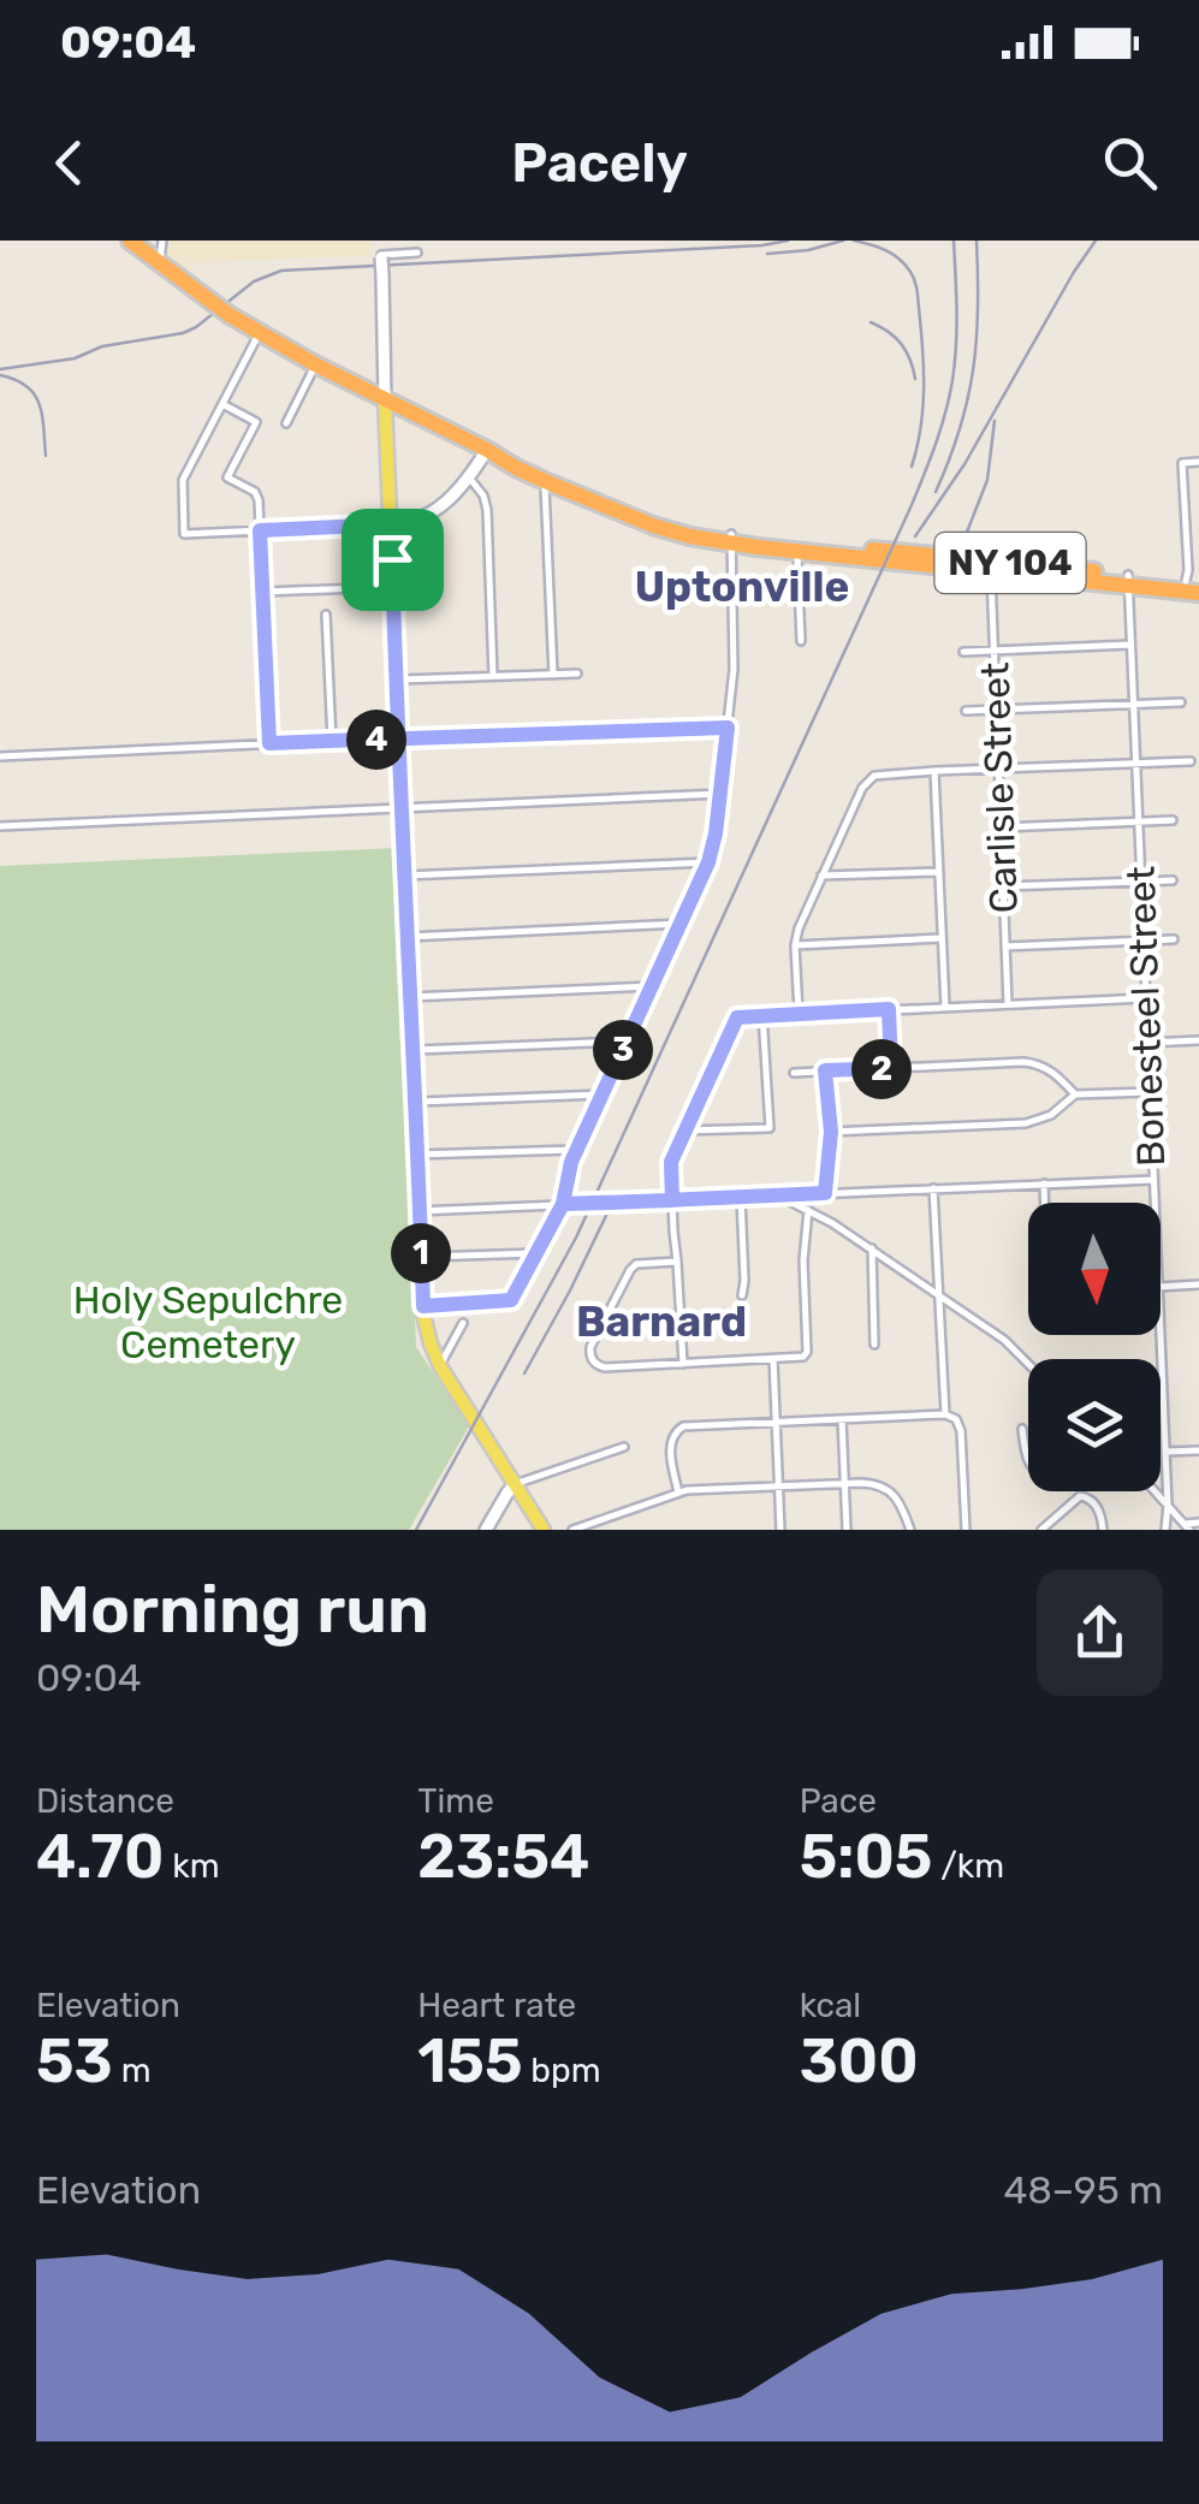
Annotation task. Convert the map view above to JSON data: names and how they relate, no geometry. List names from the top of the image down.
{
  "streets": {
    "highway": ["NY 104"],
    "street": ["Carlisle Street", "Bonesteel Street"]
  },
  "crossings": [
    ["NY 104", "Carlisle Street"],
    ["NY 104", "Bonesteel Street"]
  ],
  "districts": ["Uptonville", "Barnard"],
  "parks": ["Holy Sepulchre Cemetery"],
  "north": "bottom",
  "page": {
    "status": "09:04",
    "header": "Pacely",
    "pins": [
      "4",
      "3",
      "2",
      "1"
    ],
    "heading": ["Morning run", "09:04"],
    "stats": [
      ["Distance", "4.70 km"],
      ["Time", "23:54"],
      ["Pace", "5:05 /km"],
      ["Elevation", "53 m"],
      ["Heart rate", "155 bpm"],
      ["kcal", "300"]
    ],
    "chart": ["Elevation", "48–95 m"]
  }
}
